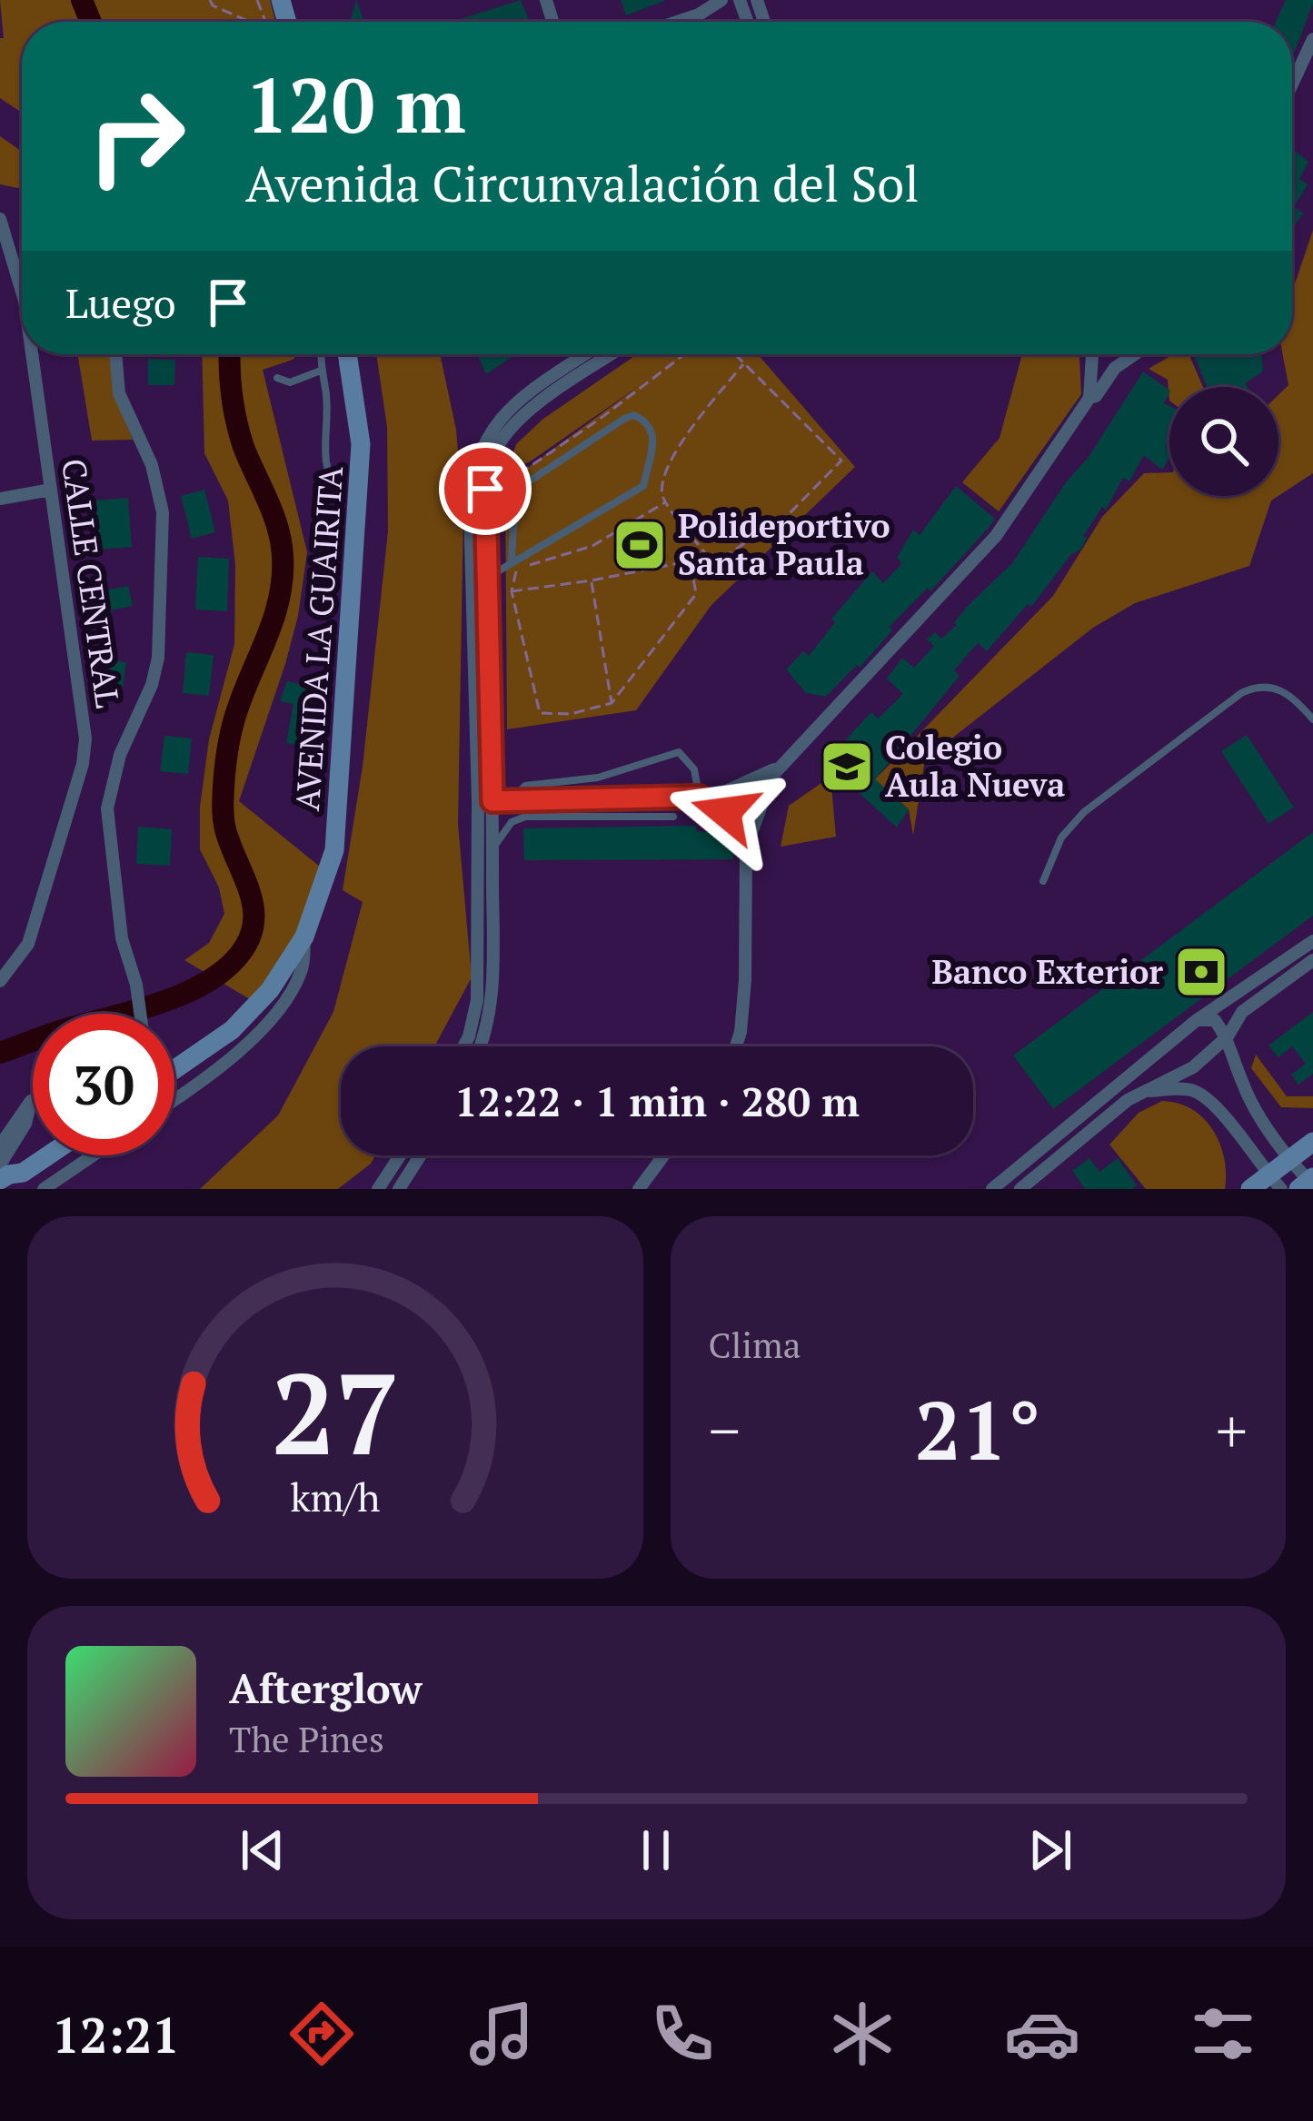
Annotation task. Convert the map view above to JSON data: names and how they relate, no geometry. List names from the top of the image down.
{
  "streets": {
    "street": ["CALLE CENTRAL", "AVENIDA LA GUAIRITA"]
  },
  "places": {
    "sports": ["Polideportivo Santa Paula"],
    "school or university": ["Colegio Aula Nueva"],
    "bank": ["Banco Exterior"]
  },
  "page": {
    "turn": ["120 m", "Avenida Circunvalación del Sol"],
    "then": "Luego",
    "limit": "30",
    "trip": "12:22 · 1 min · 280 m",
    "tile": "Clima",
    "heat": ["−", "21°", "+"],
    "song": ["Afterglow", "The Pines"],
    "tabs": "12:21",
    "gauge": ["27", "km/h"]
  }
}
